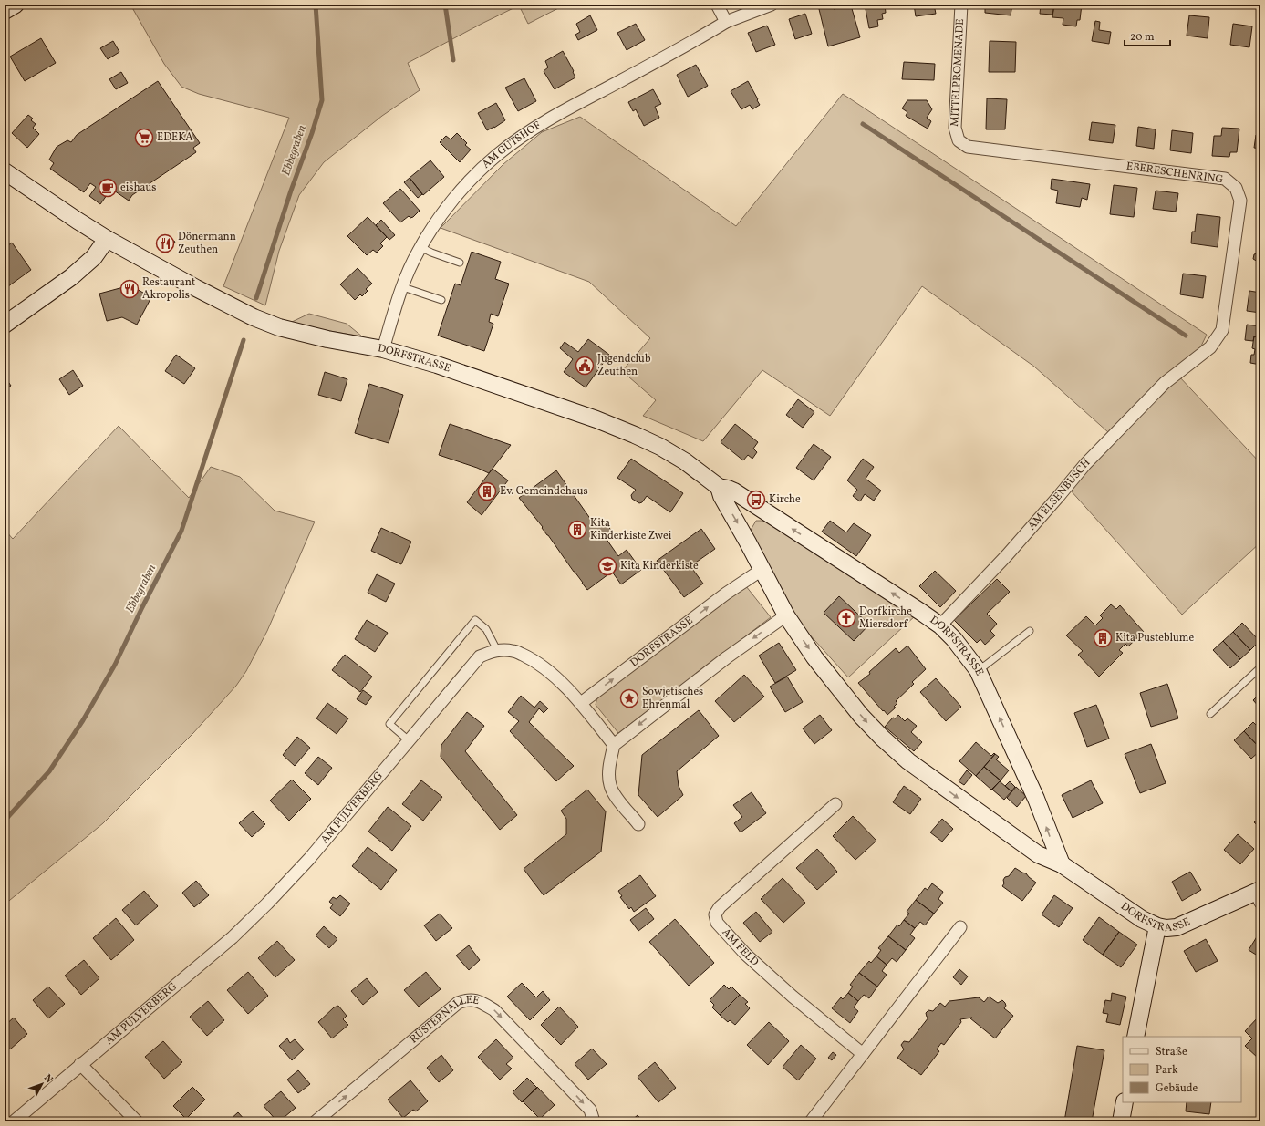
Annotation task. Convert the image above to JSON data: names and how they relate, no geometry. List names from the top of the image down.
{
  "streets": {
    "main road": ["DORFSTRASSE"],
    "street": [
      "MITTELPROMENADE",
      "AM GUTSHOF",
      "EBERESCHENRING",
      "AM ELSENBUSCH",
      "AM PULVERBERG",
      "AM FELD",
      "RÜSTERNALLEE"
    ]
  },
  "crossings": [
    ["MITTELPROMENADE", "EBERESCHENRING"],
    ["AM GUTSHOF", "DORFSTRASSE"],
    ["EBERESCHENRING", "AM ELSENBUSCH"],
    ["DORFSTRASSE", "AM ELSENBUSCH"],
    ["DORFSTRASSE", "AM PULVERBERG"]
  ],
  "water": ["Ebbegraben"],
  "places": {
    "supermarket": ["EDEKA"],
    "cafe": ["eishaus"],
    "restaurant": ["Dönermann Zeuthen", "Restaurant Akropolis"],
    "public building": ["Jugendclub Zeuthen"],
    "building": ["Ev. Gemeindehaus", "Kita Kinderkiste Zwei", "Kita Pusteblume"],
    "bus stop": ["Kirche"],
    "school or university": ["Kita Kinderkiste"],
    "church": ["Dorfkirche Miersdorf"],
    "place": ["Sowjetisches Ehrenmal"]
  },
  "legend": ["Straße", "Park", "Gebäude"],
  "scale_bar": "20 m",
  "north": "top right"
}
